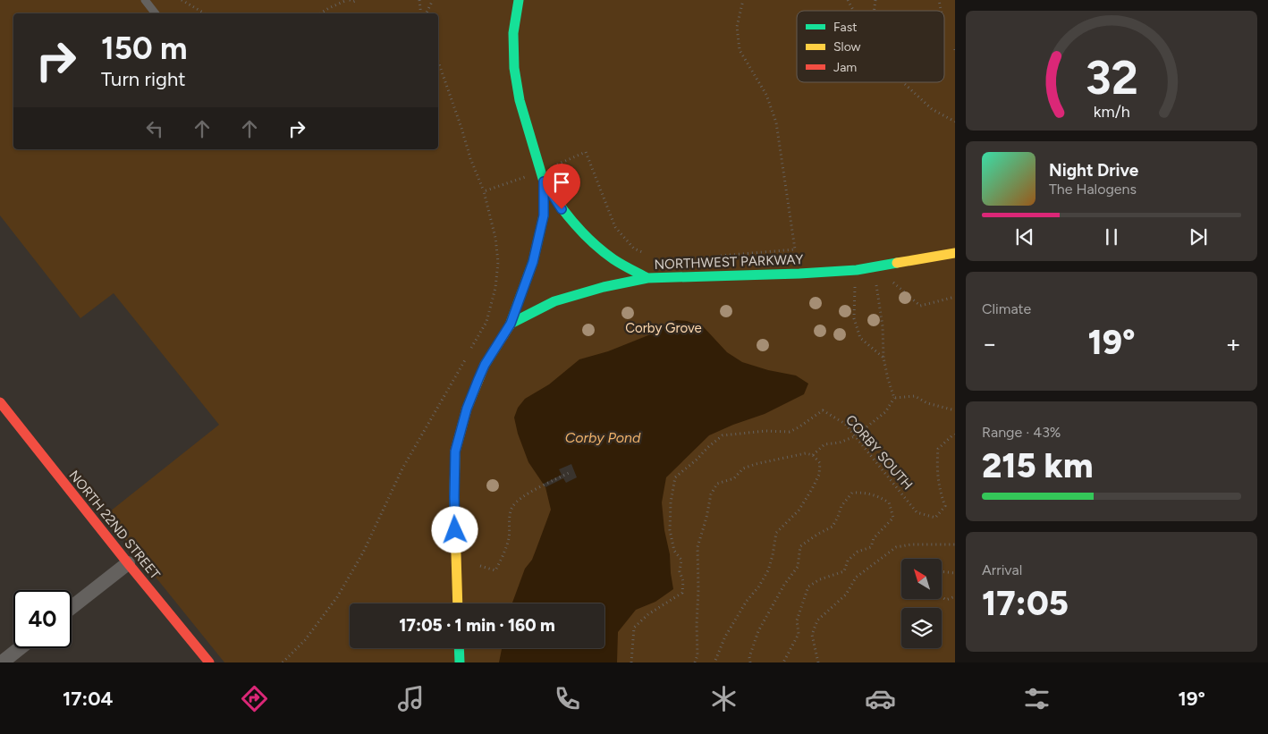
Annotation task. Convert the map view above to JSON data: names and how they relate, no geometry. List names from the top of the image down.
{
  "streets": {
    "street": ["NORTHWEST PARKWAY", "NORTH 22ND STREET"],
    "path": ["CORBY SOUTH"]
  },
  "water": ["Corby Pond"],
  "parks": ["Corby Grove"],
  "legend": ["Fast", "Slow", "Jam"],
  "north": "top left",
  "page": {
    "turn": ["150 m", "Turn right"],
    "song": ["Night Drive", "The Halogens"],
    "tile": [
      "Climate",
      ["Range · 43%", "215 km"],
      ["Arrival", "17:05"]
    ],
    "heat": ["−", "19°", "+"],
    "limit": "40",
    "trip": "17:05 · 1 min · 160 m",
    "tabs": ["17:04", "19°"],
    "gauge": ["32", "km/h"]
  }
}
